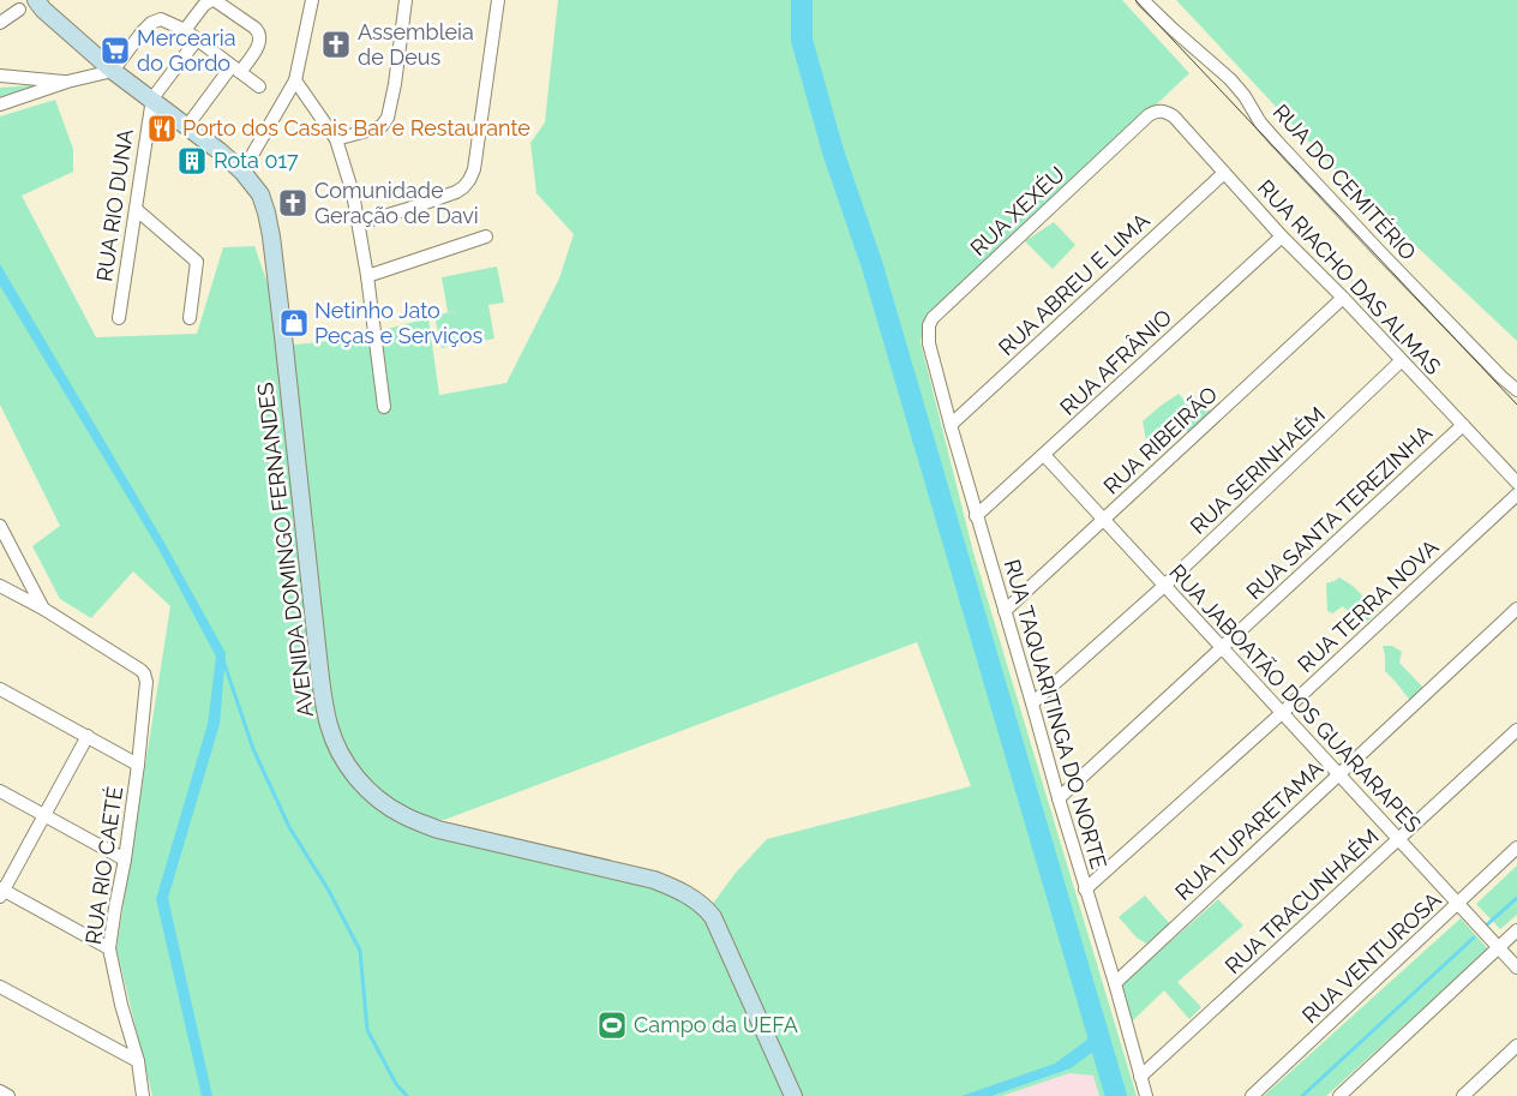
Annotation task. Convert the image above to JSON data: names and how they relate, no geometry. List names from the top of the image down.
{
  "streets": {
    "main road": ["AVENIDA DOMINGO FERNANDES"],
    "street": [
      "RUA DO CEMITÉRIO",
      "RUA RIO DUNA",
      "RUA XEXÉU",
      "RUA RIACHO DAS ALMAS",
      "RUA ABREU E LIMA",
      "RUA AFRÂNIO",
      "RUA RIBEIRÃO",
      "RUA SERINHAÉM",
      "RUA SANTA TEREZINHA",
      "RUA TERRA NOVA",
      "RUA JABOATÃO DOS GUARARAPES",
      "RUA TAQUARITINGA DO NORTE",
      "RUA TUPARETAMA",
      "RUA RIO CAETÉ",
      "RUA TRACUNHAÉM",
      "RUA VENTUROSA"
    ]
  },
  "crossings": [
    ["RUA RIO DUNA", "AVENIDA DOMINGO FERNANDES"],
    ["RUA XEXÉU", "RUA RIACHO DAS ALMAS"],
    ["RUA XEXÉU", "RUA TAQUARITINGA DO NORTE"],
    ["RUA RIACHO DAS ALMAS", "RUA ABREU E LIMA"],
    ["RUA RIACHO DAS ALMAS", "RUA AFRÂNIO"],
    ["RUA RIACHO DAS ALMAS", "RUA RIBEIRÃO"],
    ["RUA RIACHO DAS ALMAS", "RUA SERINHAÉM"],
    ["RUA RIACHO DAS ALMAS", "RUA SANTA TEREZINHA"],
    ["RUA ABREU E LIMA", "RUA TAQUARITINGA DO NORTE"],
    ["RUA AFRÂNIO", "RUA JABOATÃO DOS GUARARAPES"],
    ["RUA AFRÂNIO", "RUA TAQUARITINGA DO NORTE"],
    ["RUA RIBEIRÃO", "RUA JABOATÃO DOS GUARARAPES"],
    ["RUA RIBEIRÃO", "RUA TAQUARITINGA DO NORTE"],
    ["RUA SERINHAÉM", "RUA JABOATÃO DOS GUARARAPES"],
    ["RUA SERINHAÉM", "RUA TAQUARITINGA DO NORTE"],
    ["RUA SANTA TEREZINHA", "RUA JABOATÃO DOS GUARARAPES"],
    ["RUA SANTA TEREZINHA", "RUA TAQUARITINGA DO NORTE"],
    ["RUA TERRA NOVA", "RUA JABOATÃO DOS GUARARAPES"],
    ["RUA TERRA NOVA", "RUA TAQUARITINGA DO NORTE"],
    ["RUA JABOATÃO DOS GUARARAPES", "RUA TUPARETAMA"],
    ["RUA JABOATÃO DOS GUARARAPES", "RUA TRACUNHAÉM"],
    ["RUA JABOATÃO DOS GUARARAPES", "RUA VENTUROSA"],
    ["RUA TAQUARITINGA DO NORTE", "RUA TUPARETAMA"],
    ["RUA TAQUARITINGA DO NORTE", "RUA TRACUNHAÉM"]
  ],
  "places": {
    "church": ["Assembleia de Deus", "Comunidade Geração de Davi"],
    "supermarket": ["Mercearia do Gordo"],
    "restaurant": ["Porto dos Casais Bar e Restaurante"],
    "building": ["Rota 017"],
    "shop": ["Netinho Jato Peças e Serviços"],
    "sports": ["Campo da UEFA"]
  }
}
